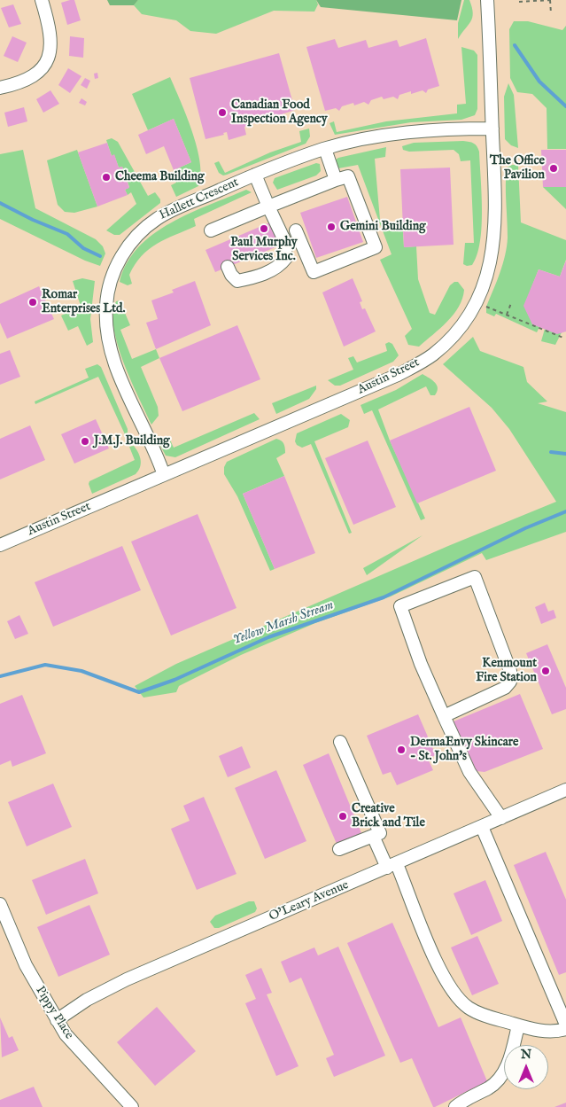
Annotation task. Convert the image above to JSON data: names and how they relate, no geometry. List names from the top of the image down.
{
  "streets": {
    "street": [
      "Hallett Crescent",
      "Austin Street",
      "O'Leary Avenue",
      "Pippy Place"
    ]
  },
  "crossings": [
    ["Hallett Crescent", "Austin Street"],
    ["O'Leary Avenue", "Pippy Place"]
  ],
  "water": ["Yellow Marsh Stream"],
  "places": [
    "Canadian Food Inspection Agency",
    "The Office Pavilion",
    "Cheema Building",
    "Gemini Building",
    "Paul Murphy Services Inc.",
    "Romar Enterprises Ltd.",
    "J.M.J. Building",
    "Kenmount Fire Station",
    "DermaEnvy Skincare - St. John's",
    "Creative Brick and Tile"
  ],
  "north": "top"
}
